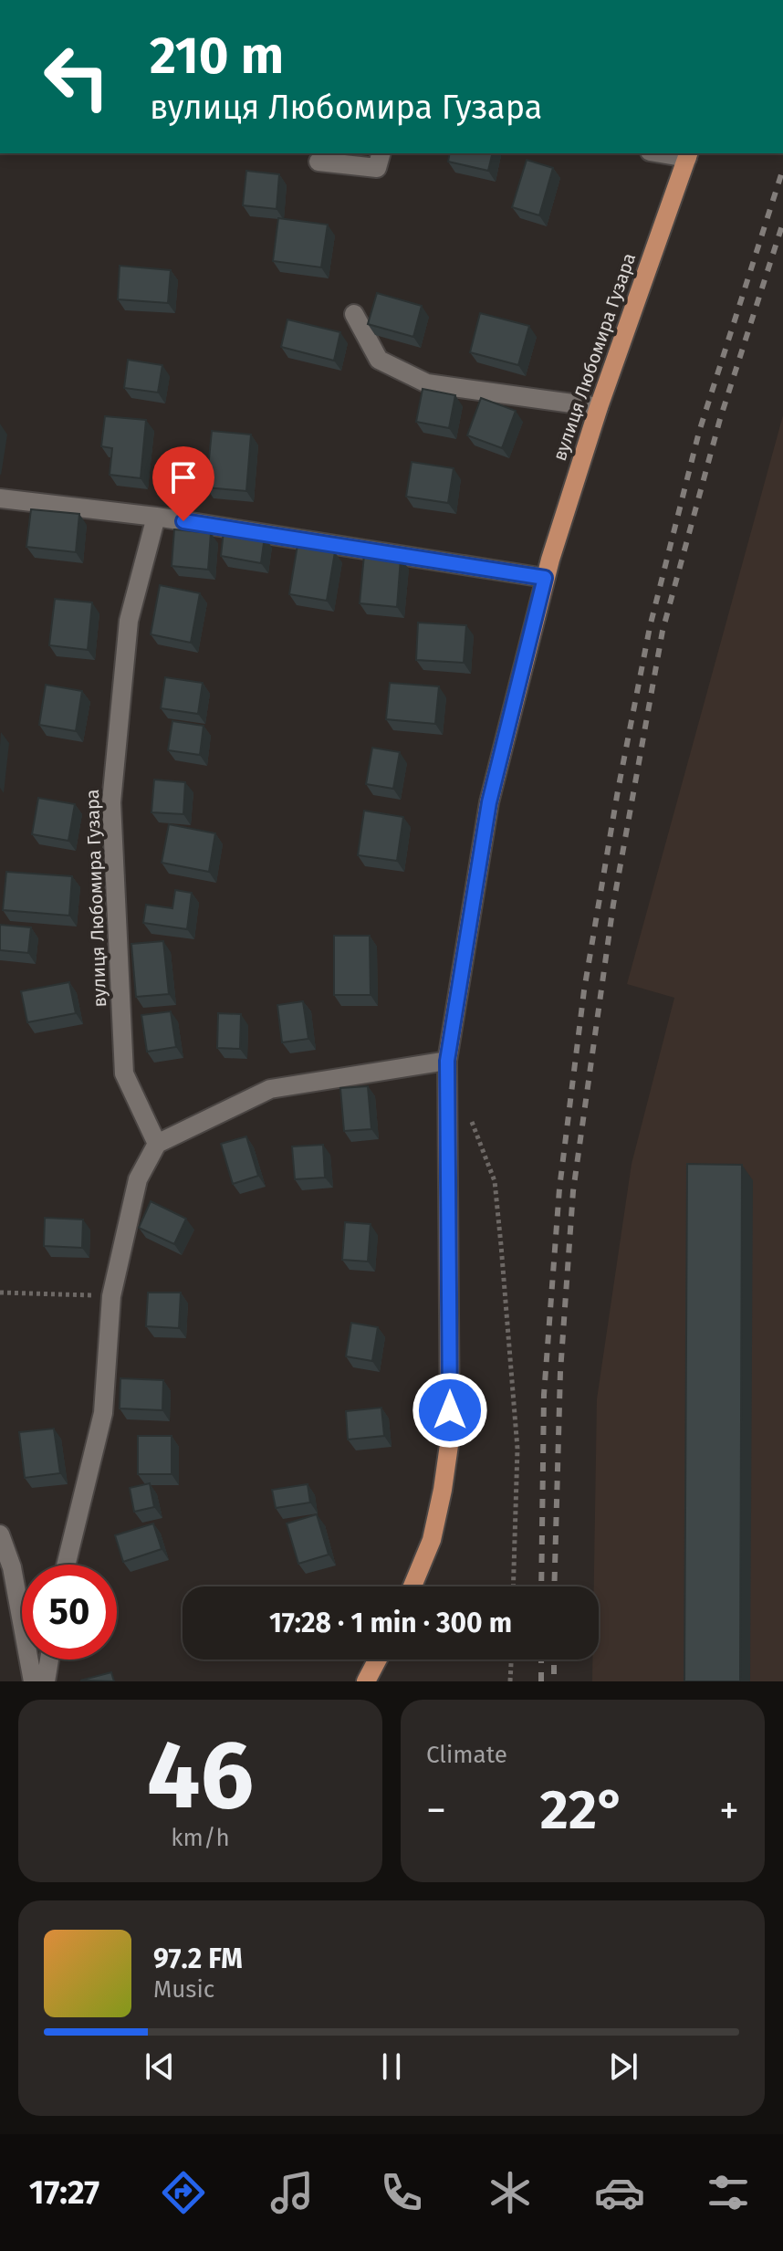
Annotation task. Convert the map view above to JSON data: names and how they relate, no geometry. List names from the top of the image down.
{
  "streets": {
    "main road": ["вулиця Любомира Гузара"]
  },
  "page": {
    "turn": ["210 m", "вулиця Любомира Гузара"],
    "limit": "50",
    "trip": "17:28 · 1 min · 300 m",
    "tile": [
      ["46", "km/h"],
      "Climate"
    ],
    "heat": ["−", "22°", "+"],
    "song": ["97.2 FM", "Music"],
    "tabs": "17:27"
  }
}
